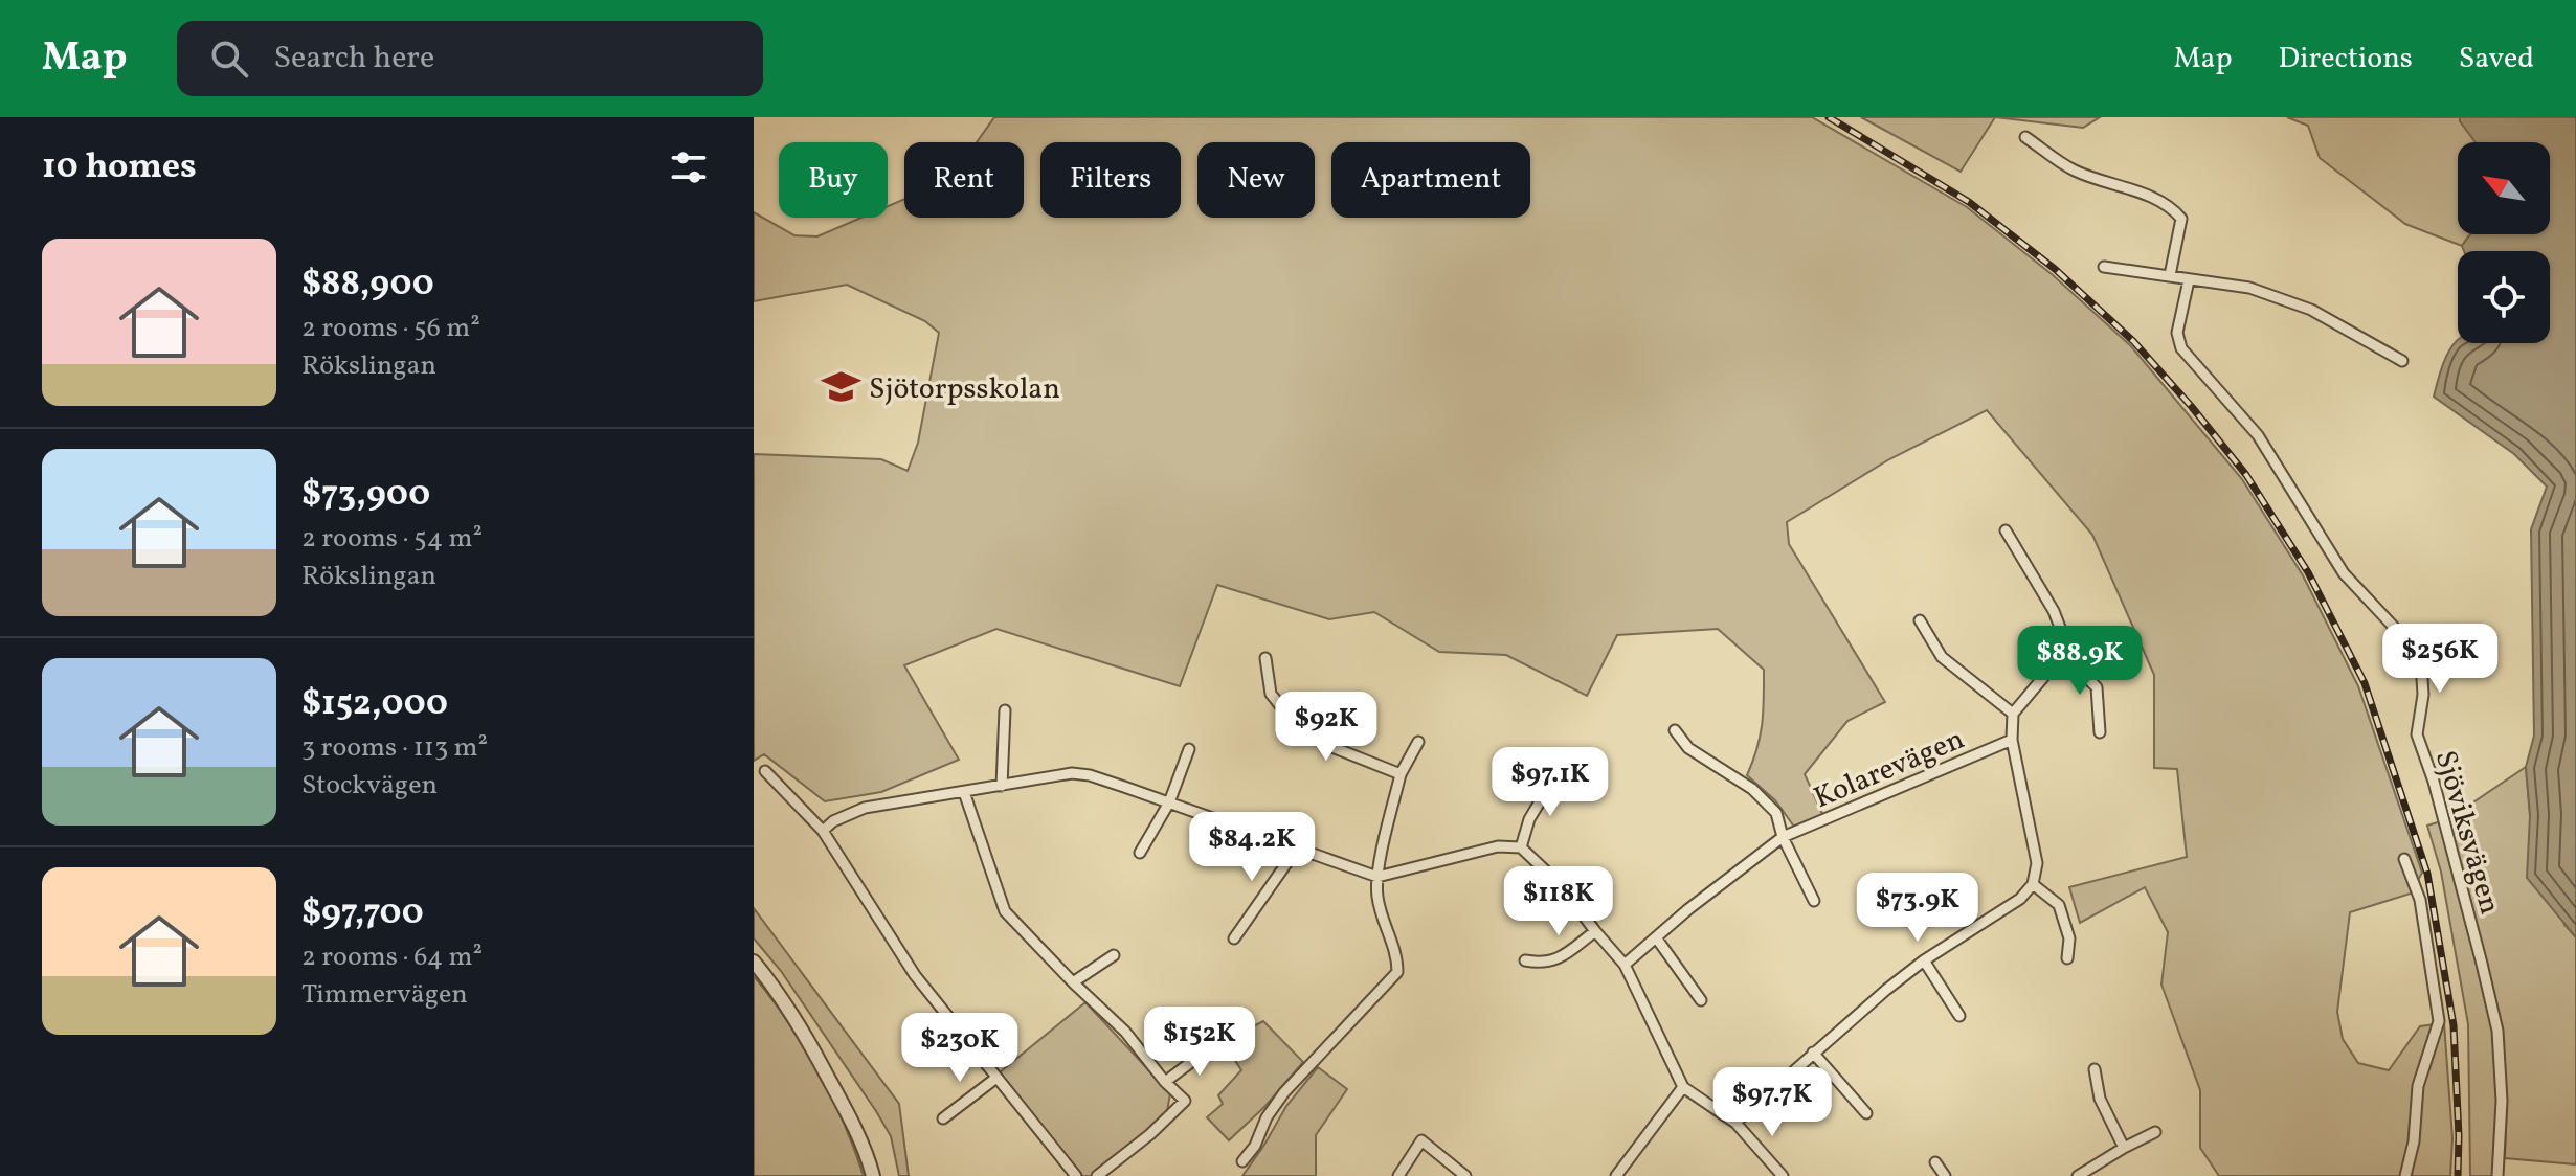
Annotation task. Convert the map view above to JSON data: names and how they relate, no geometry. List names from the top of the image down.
{
  "streets": {
    "street": ["Kolarevägen", "Sjöviksvägen"]
  },
  "places": {
    "school or university": ["Sjötorpsskolan"]
  },
  "north": "top left",
  "page": {
    "header": "Map",
    "search": "Search here",
    "nav": ["Map", "Directions", "Saved"],
    "heading": "10 homes",
    "chip": [
      "Buy",
      "Rent",
      "Filters",
      "New",
      "Apartment"
    ],
    "list": [
      {
        "name": "$88,900",
        "note": "2 rooms · 56 m² · Rökslingan"
      },
      {
        "name": "$73,900",
        "note": "2 rooms · 54 m² · Rökslingan"
      },
      {
        "name": "$152,000",
        "note": "3 rooms · 113 m² · Stockvägen"
      },
      {
        "name": "$97,700",
        "note": "2 rooms · 64 m² · Timmervägen"
      }
    ],
    "price": [
      "$256K",
      "$88.9K",
      "$92K",
      "$97.1K",
      "$84.2K",
      "$118K",
      "$73.9K",
      "$152K",
      "$230K",
      "$97.7K"
    ]
  }
}
